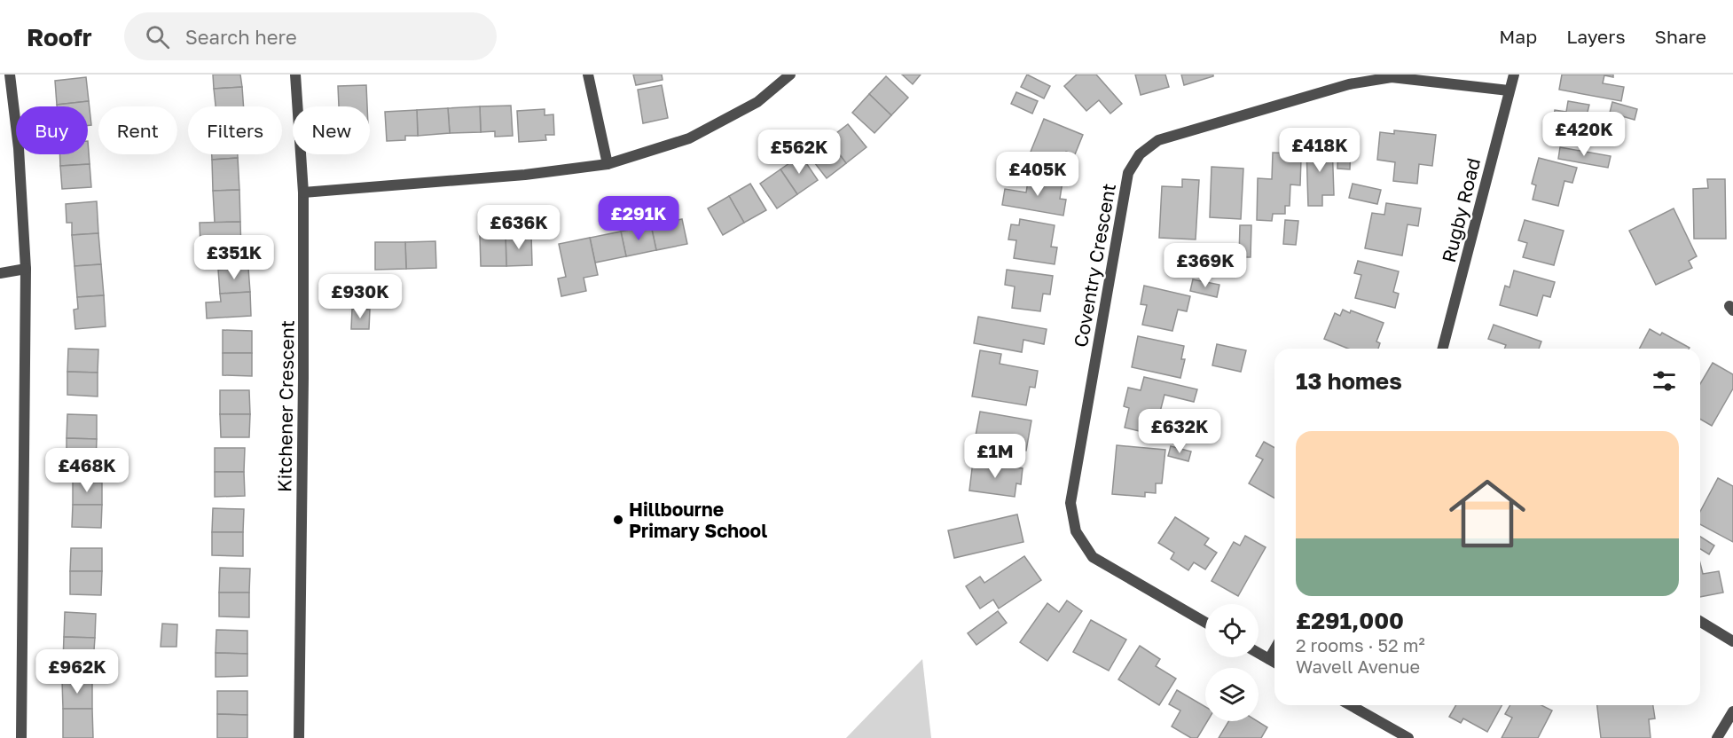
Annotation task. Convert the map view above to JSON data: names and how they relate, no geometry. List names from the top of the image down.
{
  "streets": {
    "street": ["Rugby Road", "Coventry Crescent", "Kitchener Crescent"]
  },
  "crossings": [
    ["Rugby Road", "Coventry Crescent"]
  ],
  "places": ["Hillbourne Primary School"],
  "page": {
    "header": "Roofr",
    "search": "Search here",
    "nav": ["Map", "Layers", "Share"],
    "chip": [
      "Buy",
      "Rent",
      "Filters",
      "New"
    ],
    "price": [
      "£420K",
      "£418K",
      "£562K",
      "£405K",
      "£291K",
      "£636K",
      "£351K",
      "£369K",
      "£930K",
      "£632K",
      "£1M",
      "£468K",
      "£962K"
    ],
    "heading": "13 homes",
    "list": [
      {
        "name": "£291,000",
        "note": "2 rooms · 52 m² · Wavell Avenue"
      }
    ]
  }
}
